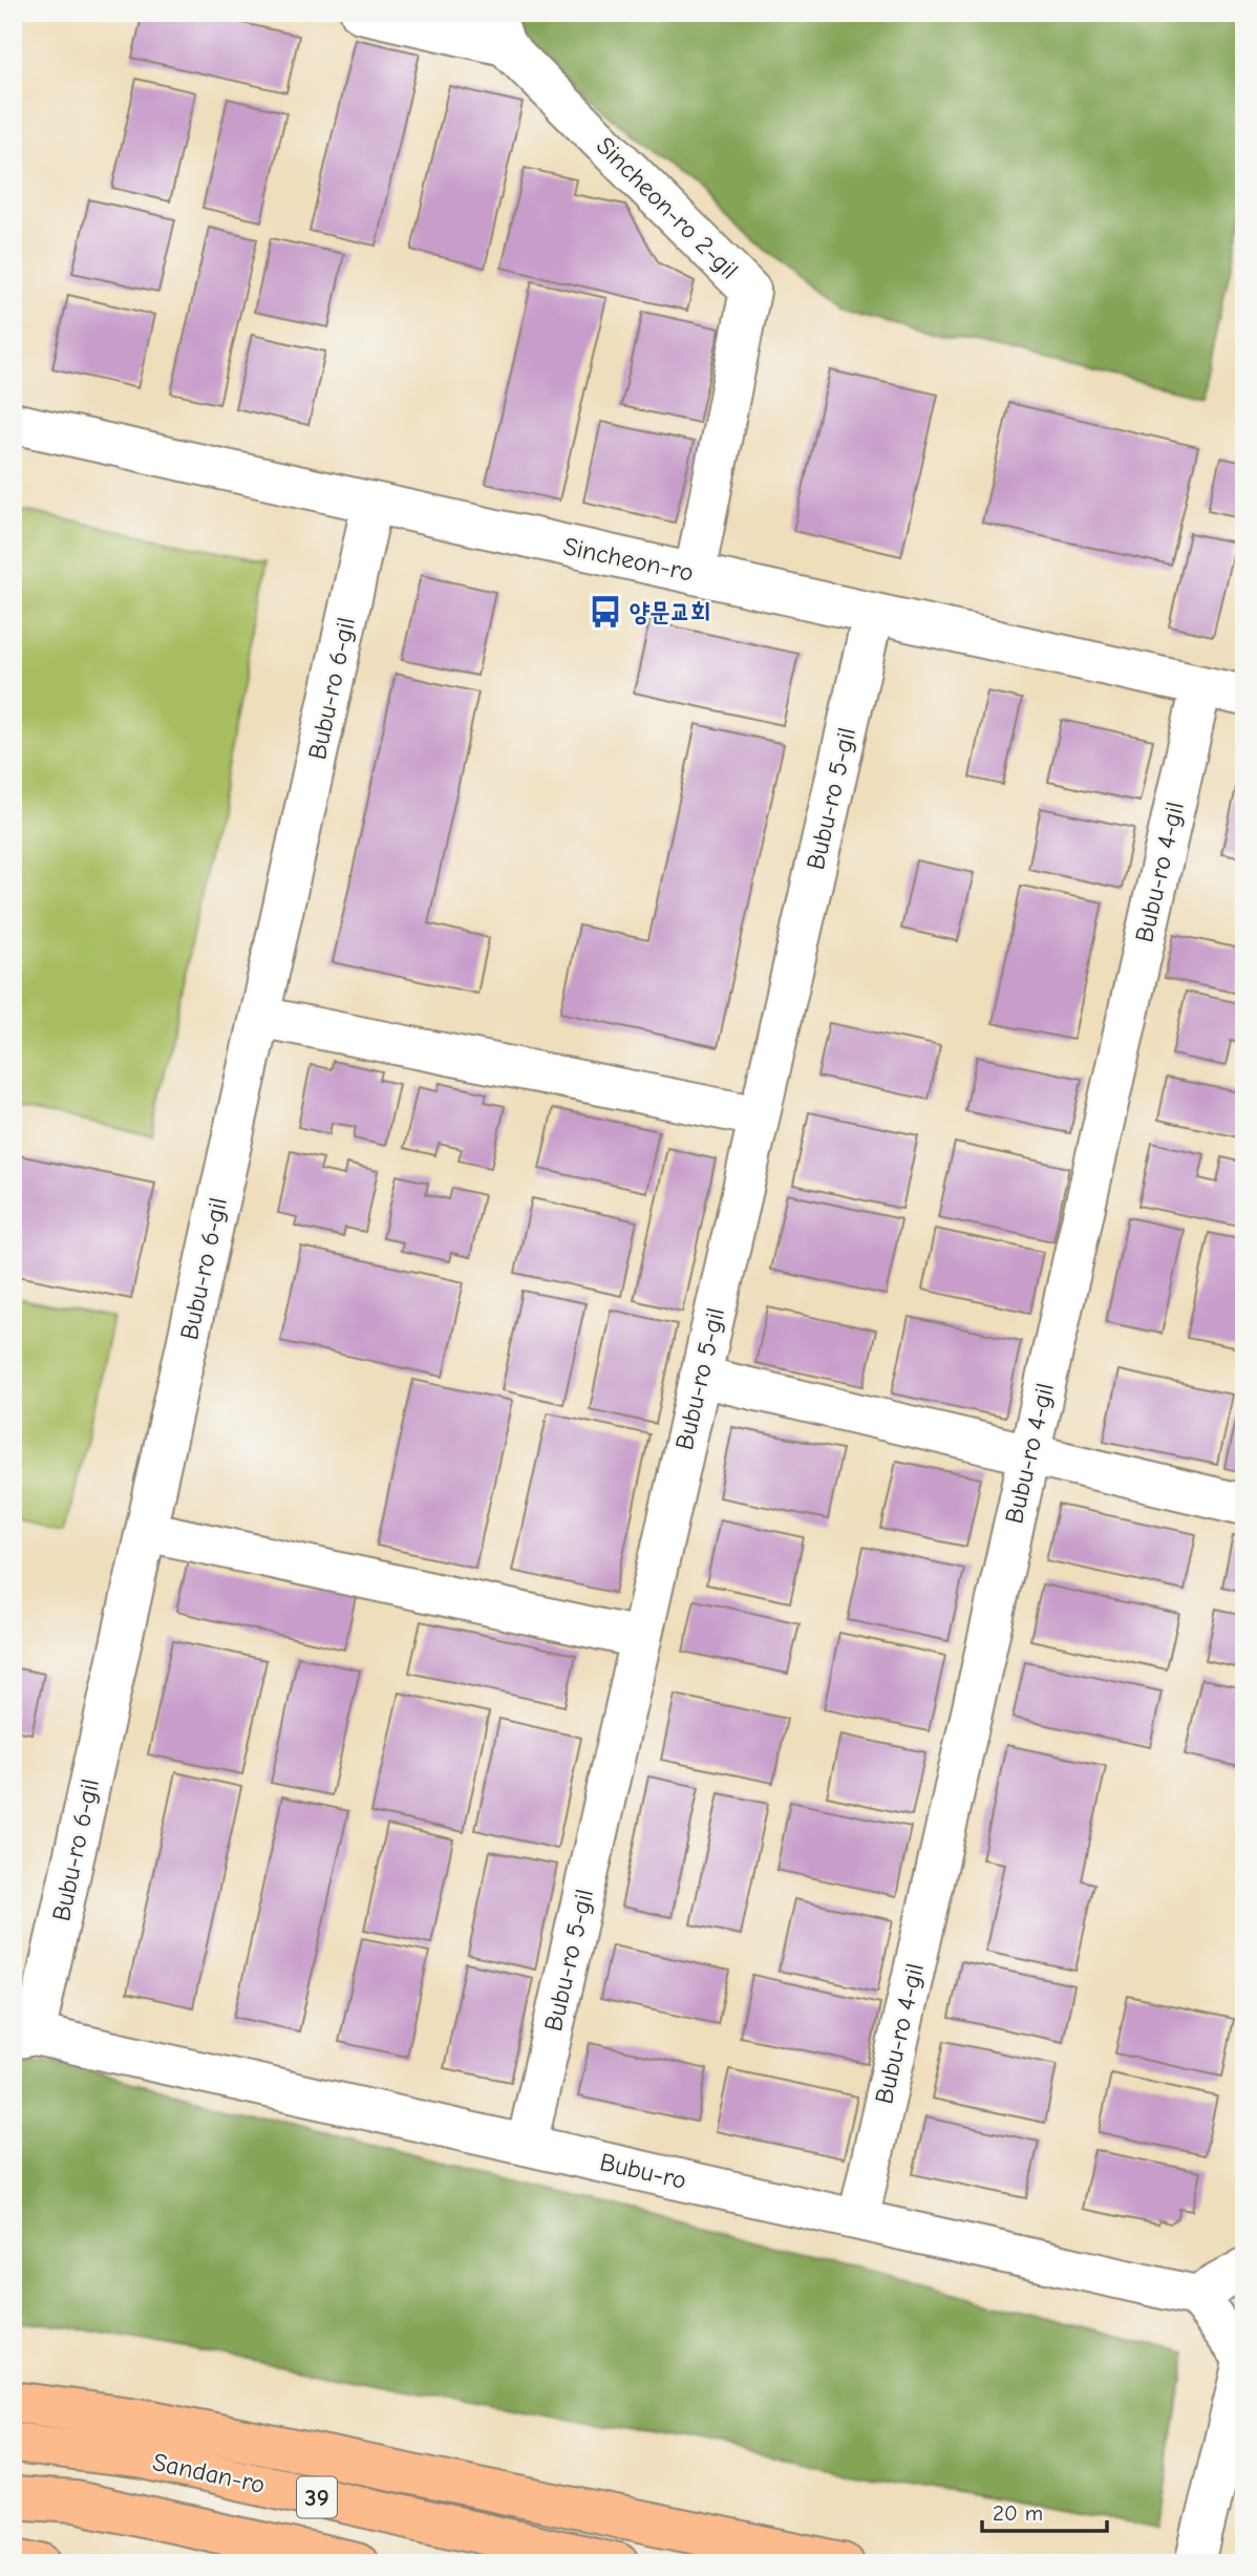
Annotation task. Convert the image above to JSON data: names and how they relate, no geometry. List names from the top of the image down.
{
  "streets": {
    "main road": ["Sandan-ro", "39"],
    "street": [
      "Sincheon-ro 2-gil",
      "Sincheon-ro",
      "Bubu-ro 6-gil",
      "Bubu-ro 5-gil",
      "Bubu-ro 4-gil",
      "Bubu-ro"
    ]
  },
  "crossings": [
    ["Sincheon-ro 2-gil", "Sincheon-ro"],
    ["Sincheon-ro", "Bubu-ro 6-gil"],
    ["Sincheon-ro", "Bubu-ro 5-gil"],
    ["Sincheon-ro", "Bubu-ro 4-gil"],
    ["Bubu-ro 6-gil", "Bubu-ro"],
    ["Bubu-ro 5-gil", "Bubu-ro"],
    ["Bubu-ro 4-gil", "Bubu-ro"]
  ],
  "places": {
    "bus stop": ["양문교회"]
  },
  "scale_bar": "20 m"
}
